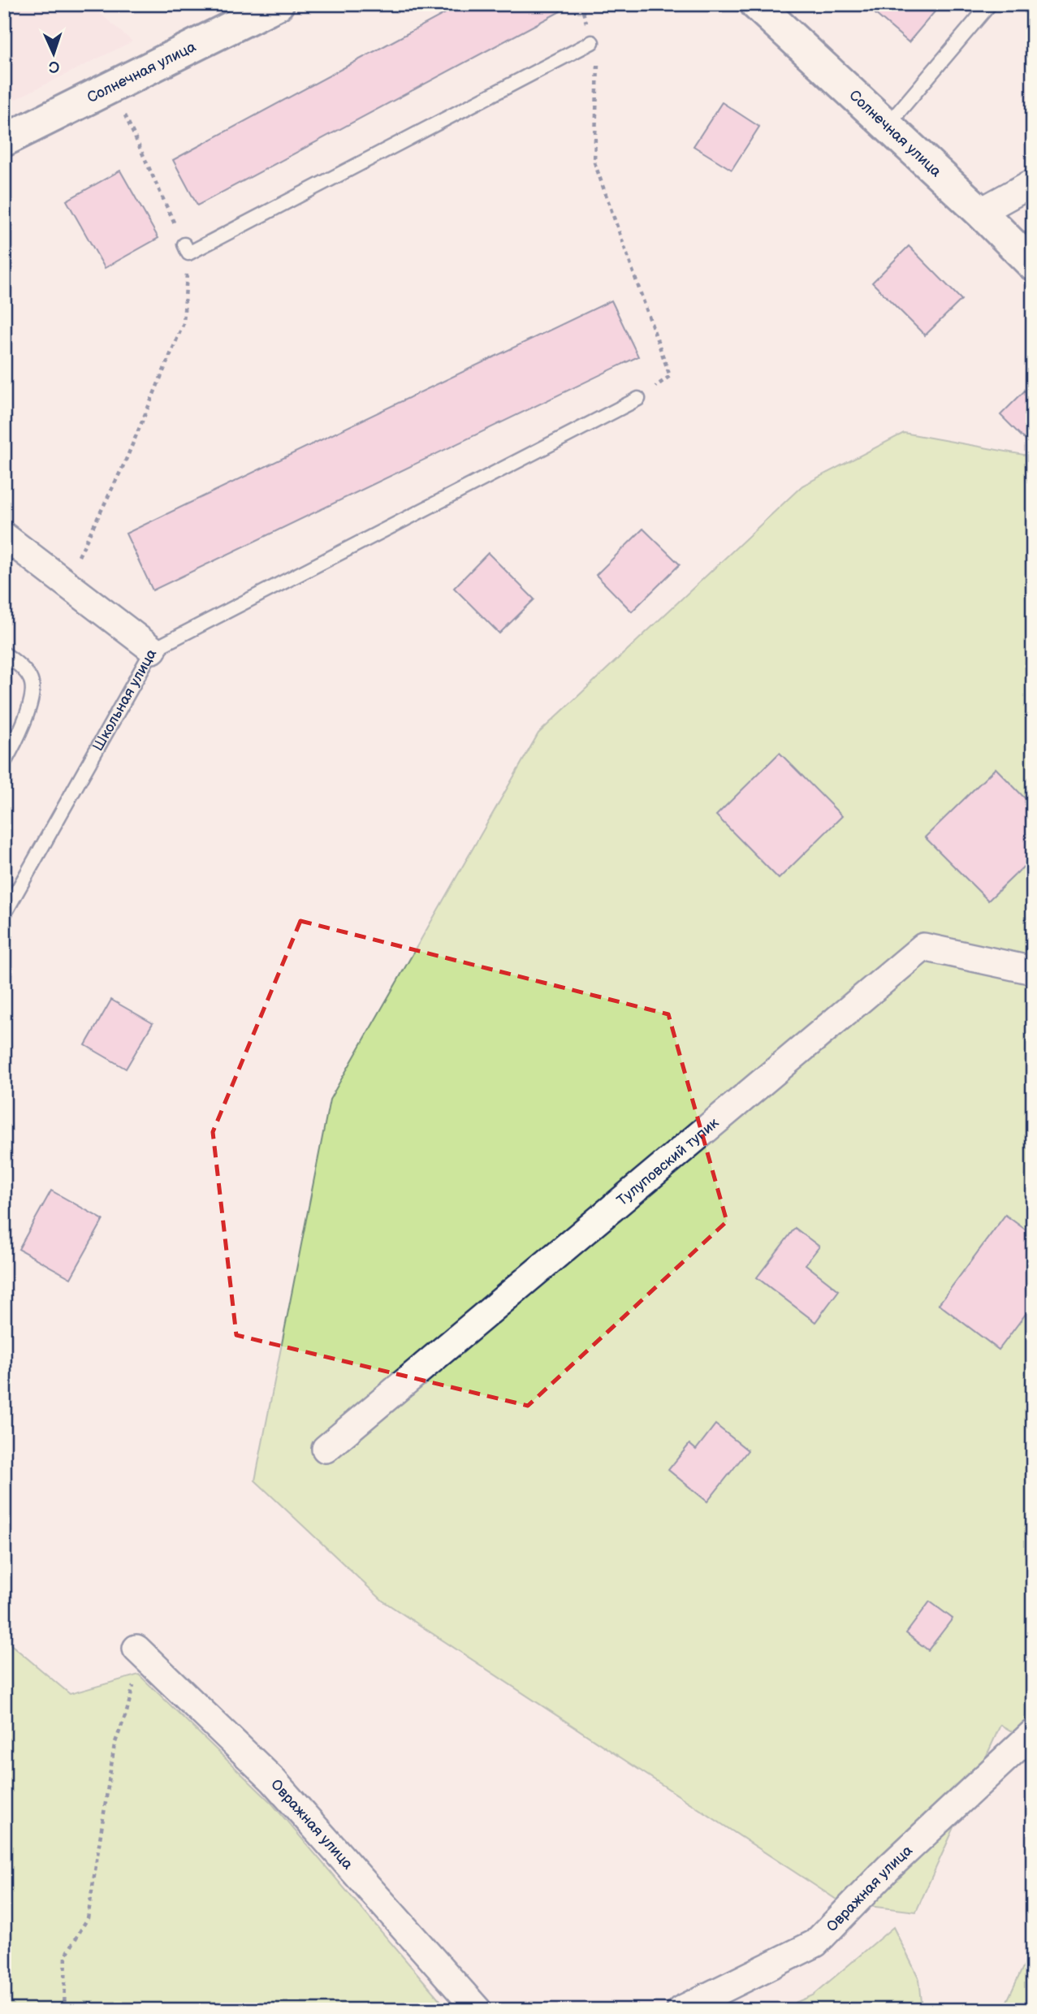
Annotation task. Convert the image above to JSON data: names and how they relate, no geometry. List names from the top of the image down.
{
  "streets": {
    "street": [
      "Солнечная улица",
      "Школьная улица",
      "Тулуповский тупик",
      "Овражная улица"
    ]
  },
  "north": "bottom"
}
